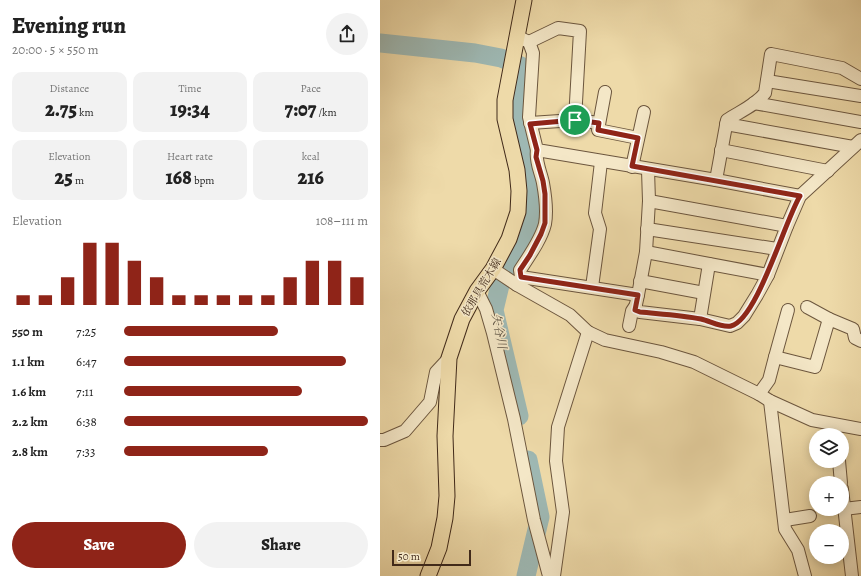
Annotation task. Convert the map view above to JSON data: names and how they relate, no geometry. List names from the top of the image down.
{
  "streets": {
    "main road": ["依那具荒木線"]
  },
  "water": ["矢谷川"],
  "scale_bar": "50 m",
  "page": {
    "heading": ["Evening run", "20:00 · 5 × 550 m"],
    "stats": [
      ["Distance", "2.75 km"],
      ["Time", "19:34"],
      ["Pace", "7:07 /km"],
      ["Elevation", "25 m"],
      ["Heart rate", "168 bpm"],
      ["kcal", "216"]
    ],
    "chart": ["Elevation", "108–111 m"],
    "list": [
      {
        "name": "550 m",
        "note": "7:25"
      },
      {
        "name": "1.1 km",
        "note": "6:47"
      },
      {
        "name": "1.6 km",
        "note": "7:11"
      },
      {
        "name": "2.2 km",
        "note": "6:38"
      },
      {
        "name": "2.8 km",
        "note": "7:33"
      }
    ],
    "map_buttons": ["+", "−"],
    "buttons": ["Save", "Share"],
    "scale": "50 m"
  }
}
